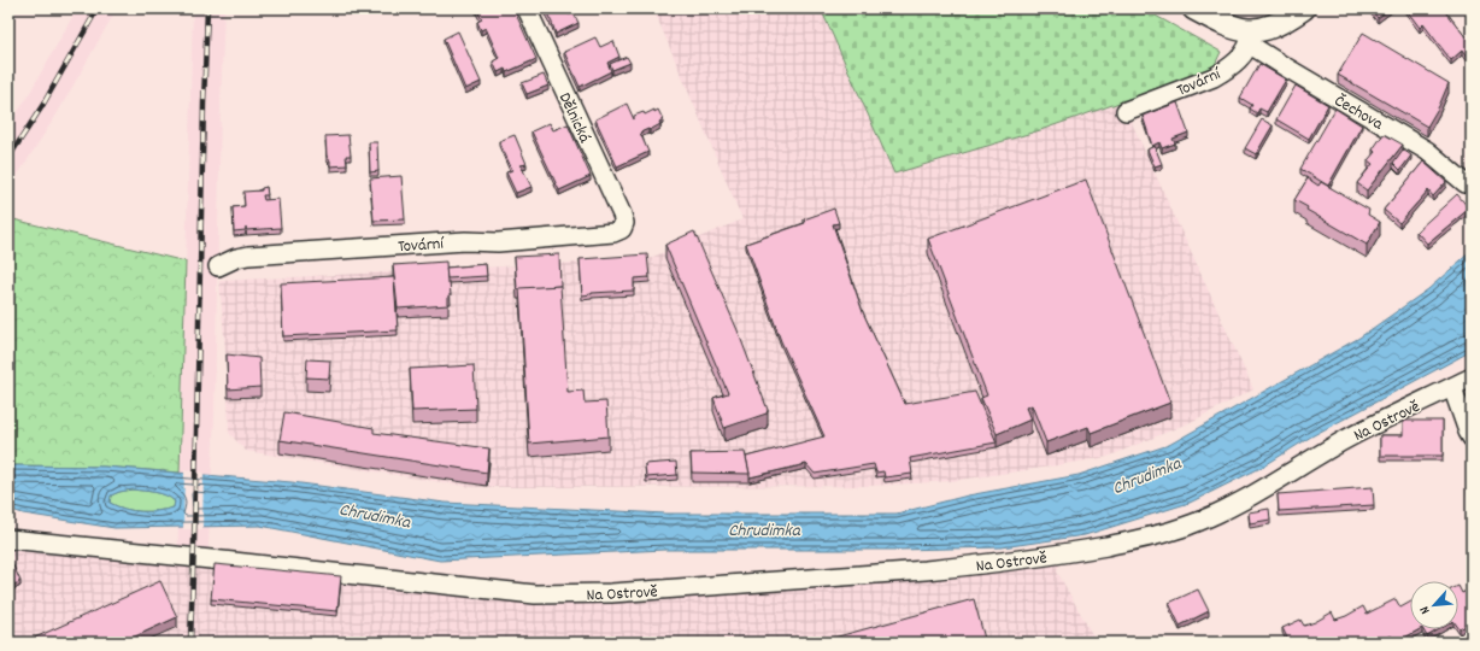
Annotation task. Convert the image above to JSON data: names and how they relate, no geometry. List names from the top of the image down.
{
  "streets": {
    "street": [
      "Tovární",
      "Čechova",
      "Dělnická",
      "Na Ostrově"
    ]
  },
  "crossings": [
    ["Tovární", "Čechova"],
    ["Tovární", "Dělnická"]
  ],
  "water": ["Chrudimka"],
  "north": "bottom left"
}
